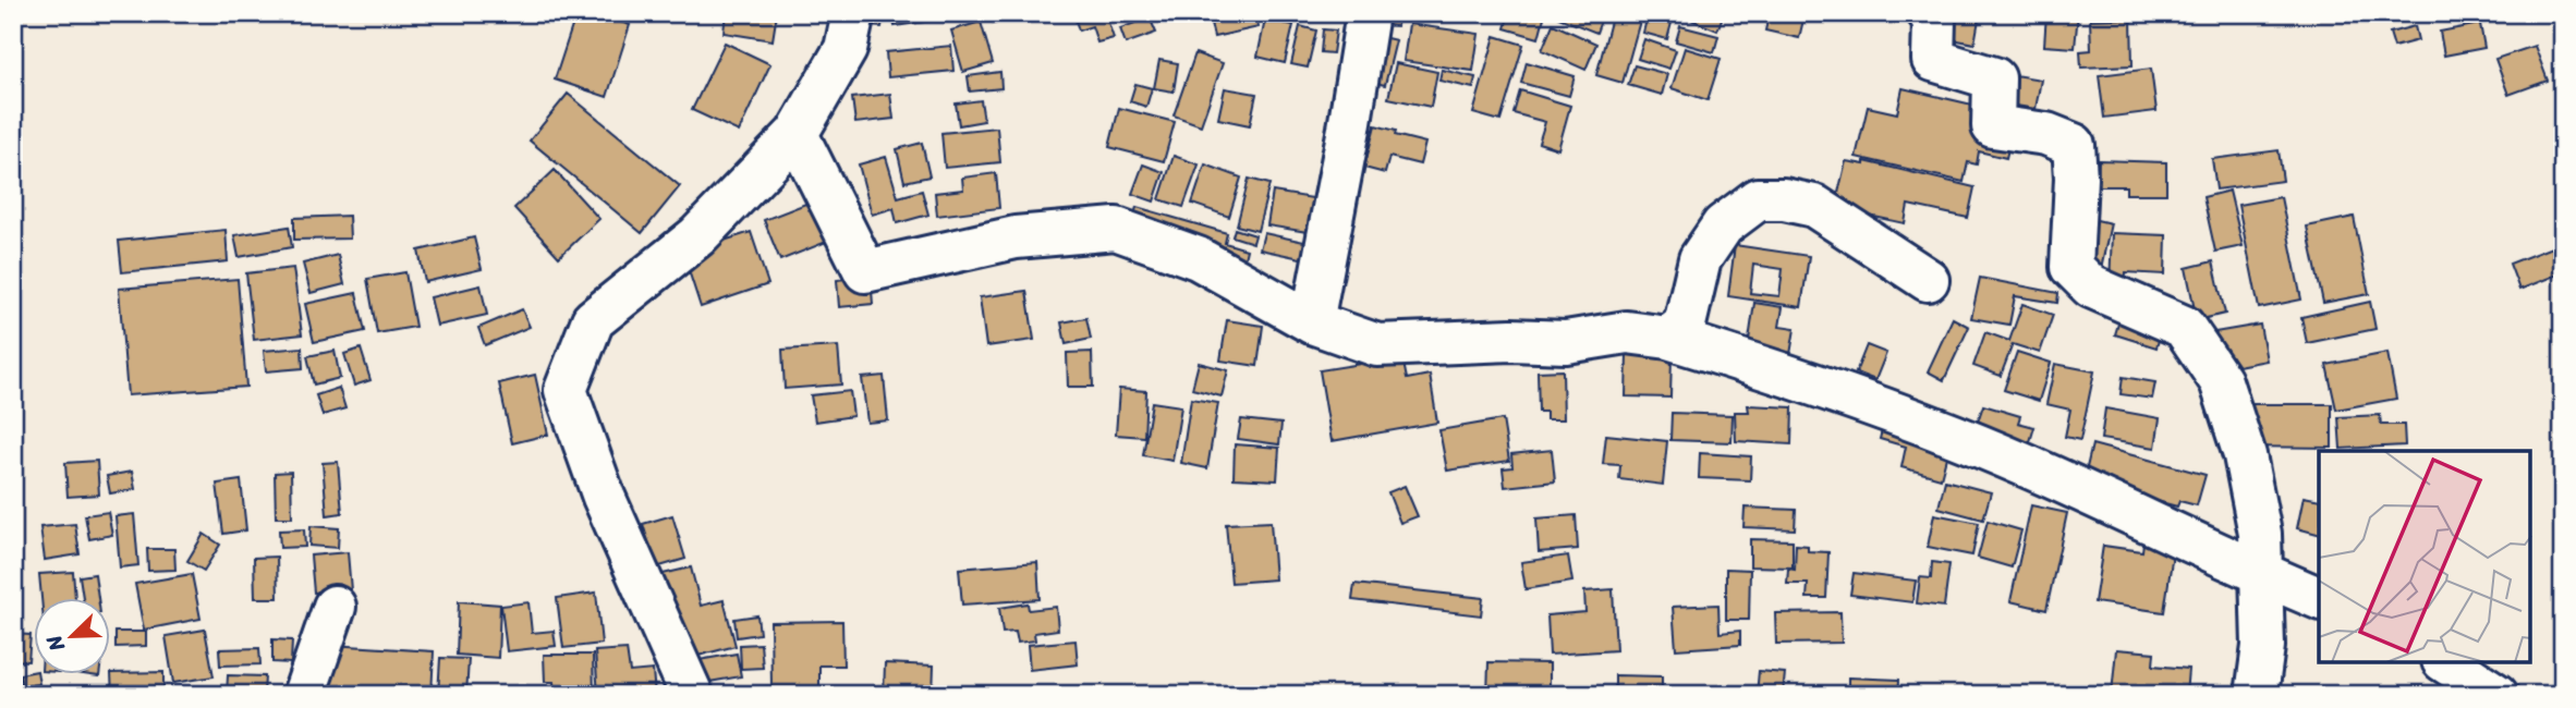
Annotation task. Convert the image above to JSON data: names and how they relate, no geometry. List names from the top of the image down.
{
  "north": "bottom left"
}
